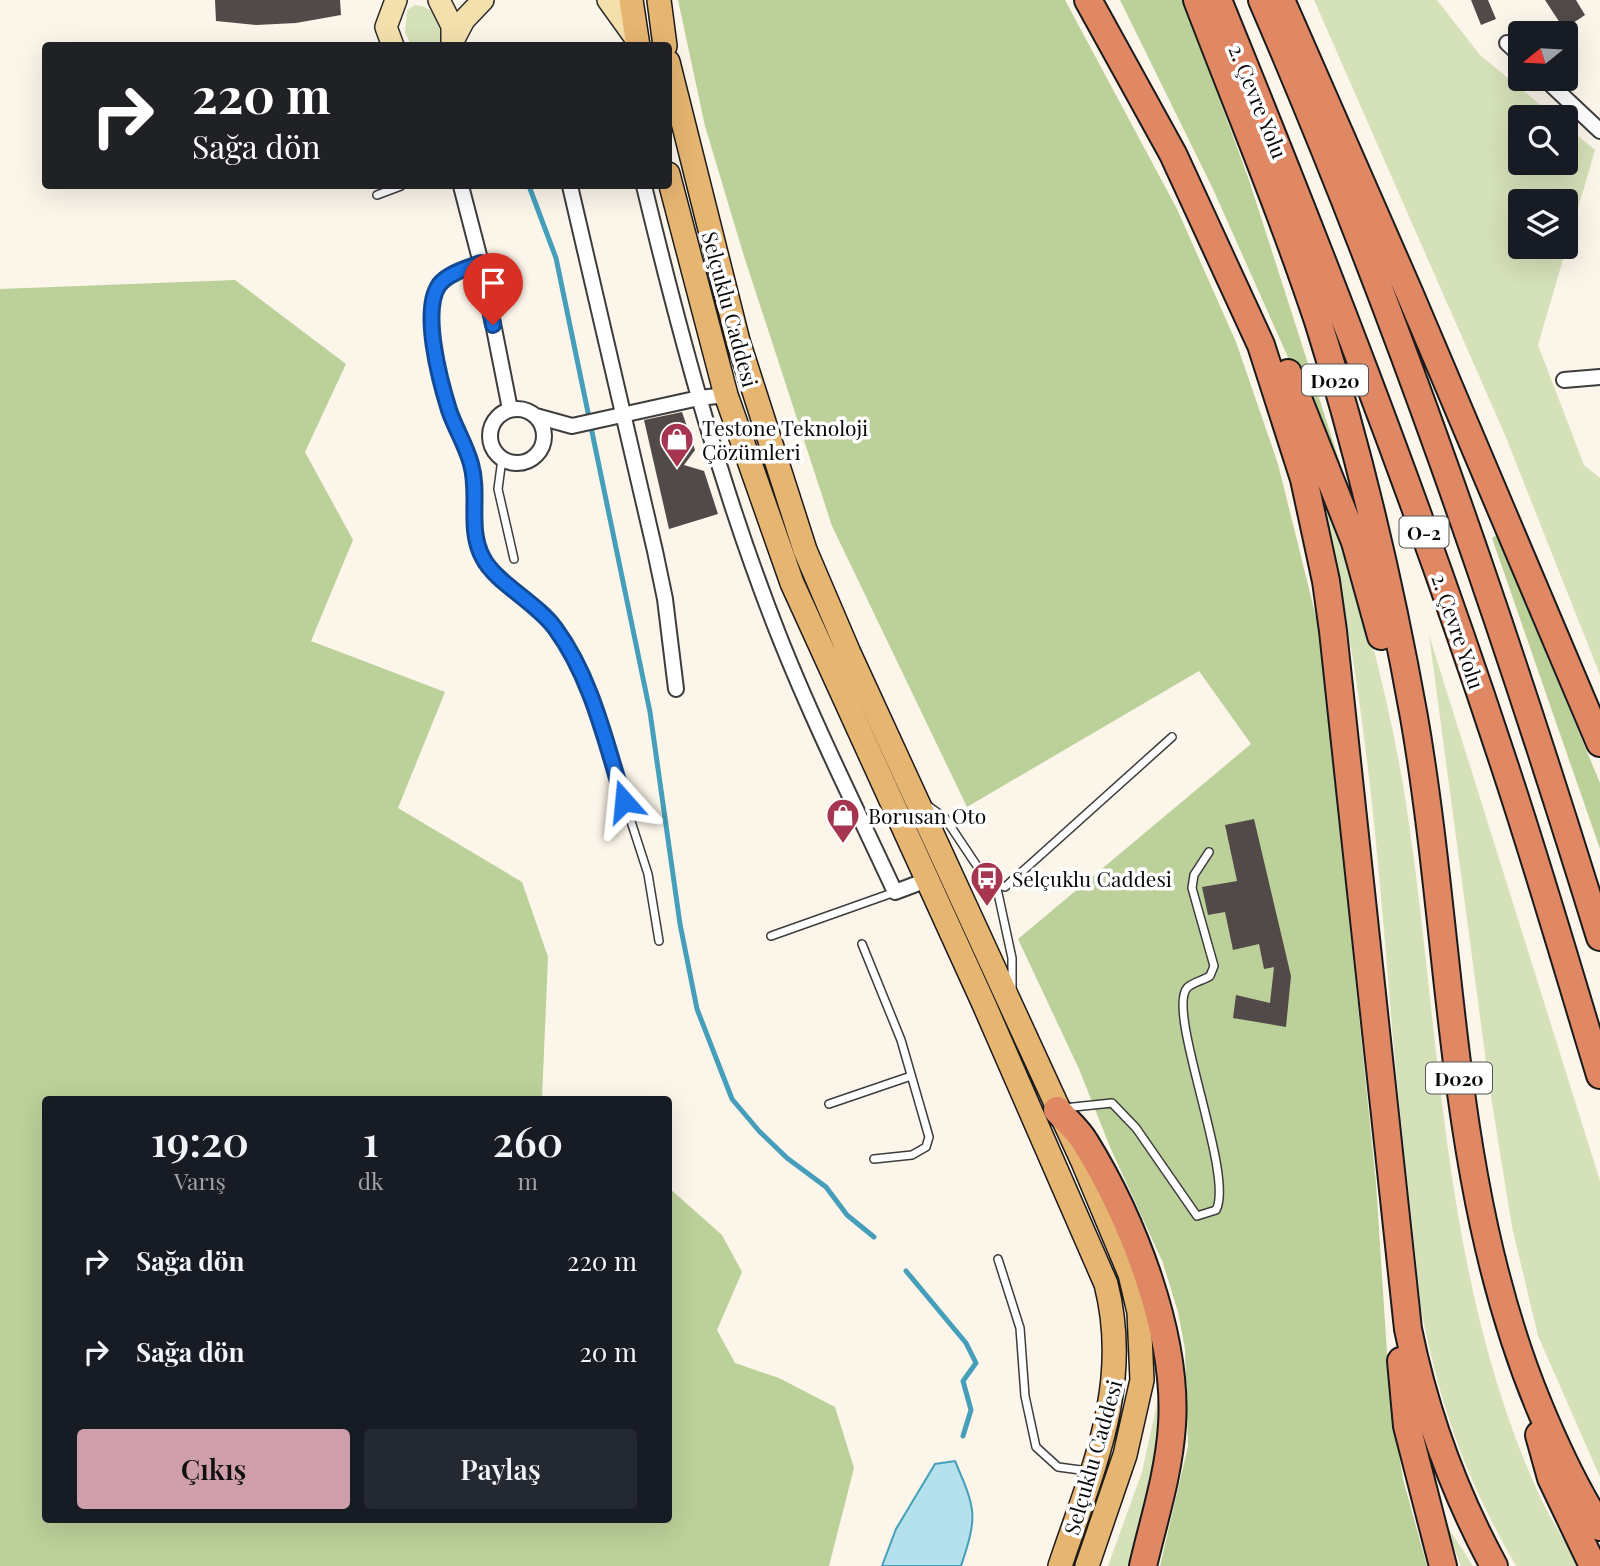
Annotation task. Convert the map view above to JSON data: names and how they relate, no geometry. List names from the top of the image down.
{
  "streets": {
    "highway": ["2. Çevre Yolu", "D020", "O-2"],
    "main road": ["Selçuklu Caddesi"]
  },
  "places": {
    "shop": ["Testone Teknoloji Çözümleri", "Borusan Oto"],
    "bus stop": ["Selçuklu Caddesi"]
  },
  "north": "left",
  "page": {
    "turn": ["220 m", "Sağa dön"],
    "eta": [
      "19:20",
      "Varış",
      "1",
      "dk",
      "260",
      "m"
    ],
    "list": [
      {
        "name": "Sağa dön",
        "value": "220 m"
      },
      {
        "name": "Sağa dön",
        "value": "20 m"
      }
    ],
    "buttons": ["Çıkış", "Paylaş"]
  }
}
